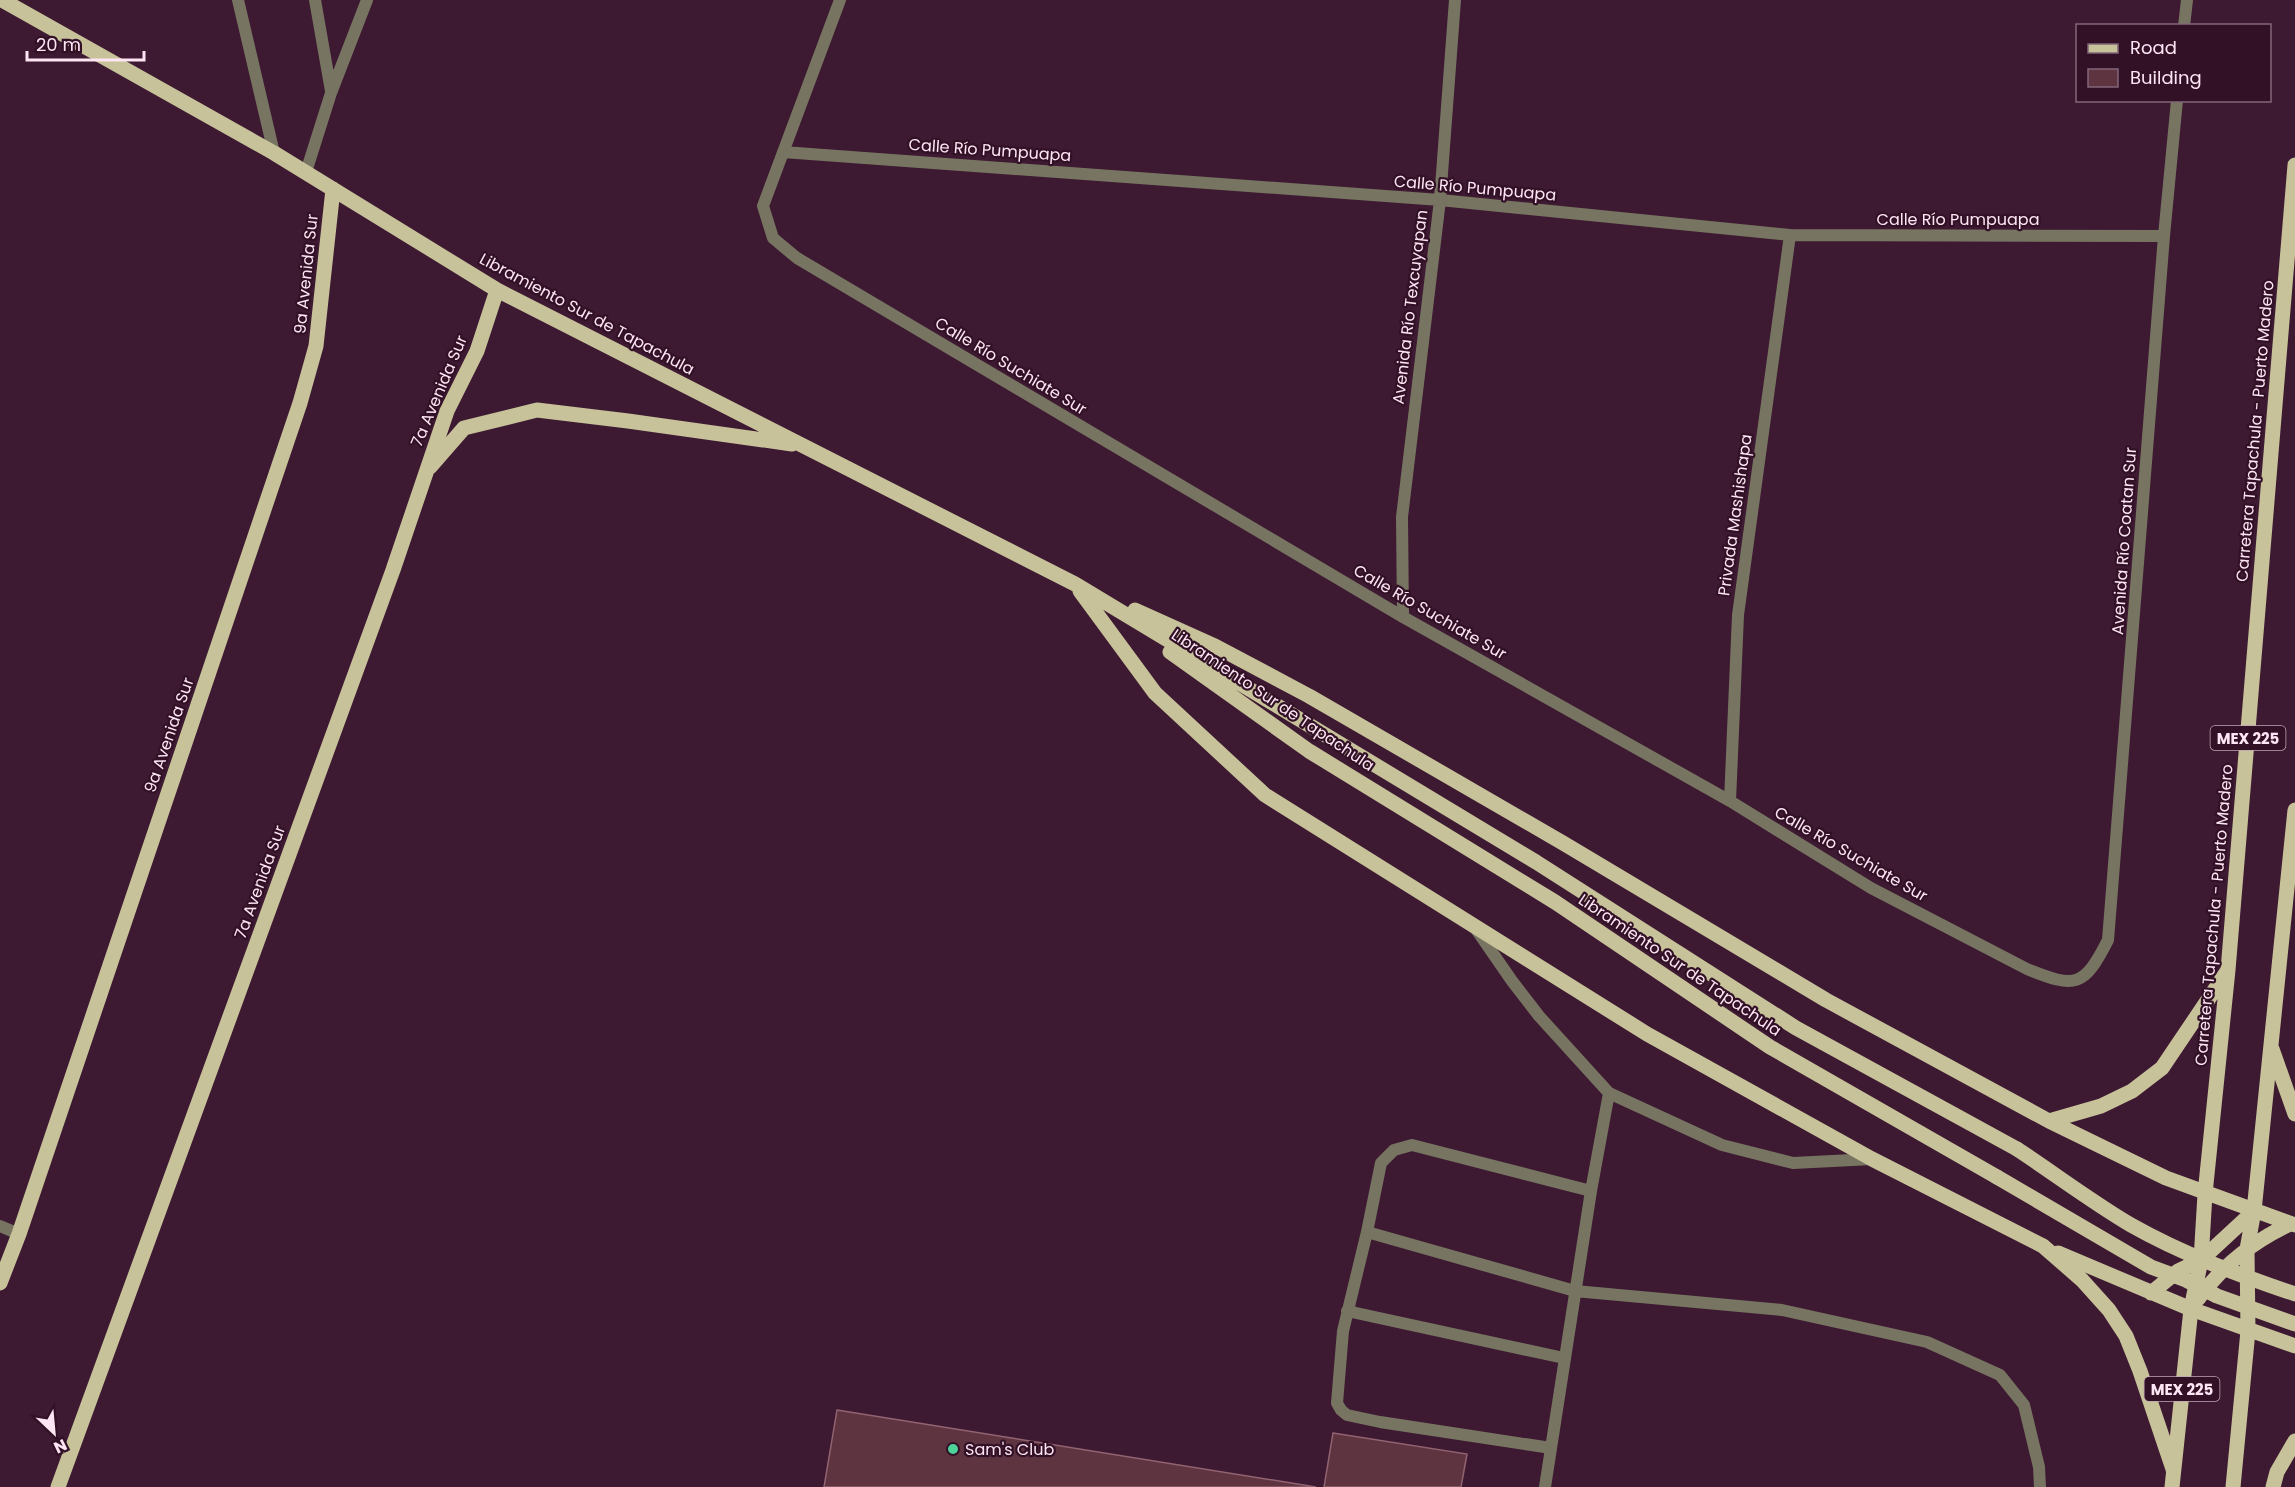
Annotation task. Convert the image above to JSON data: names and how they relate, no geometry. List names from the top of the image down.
{
  "streets": {
    "main road": [
      "9a Avenida Sur",
      "Libramiento Sur de Tapachula",
      "7a Avenida Sur",
      "Carretera Tapachula - Puerto Madero",
      "MEX 225"
    ],
    "street": [
      "Calle Río Pumpuapa",
      "Avenida Río Texcuyapan",
      "Calle Río Suchiate Sur",
      "Privada Mashishapa",
      "Avenida Río Coatan Sur"
    ]
  },
  "crossings": [
    ["Calle Río Pumpuapa", "Avenida Río Texcuyapan"],
    ["Calle Río Pumpuapa", "Calle Río Suchiate Sur"],
    ["Calle Río Pumpuapa", "Privada Mashishapa"],
    ["Calle Río Pumpuapa", "Avenida Río Coatan Sur"],
    ["9a Avenida Sur", "Libramiento Sur de Tapachula"],
    ["Avenida Río Texcuyapan", "Calle Río Suchiate Sur"],
    ["Libramiento Sur de Tapachula", "7a Avenida Sur"],
    ["Calle Río Suchiate Sur", "Privada Mashishapa"],
    ["Calle Río Suchiate Sur", "Avenida Río Coatan Sur"]
  ],
  "places": ["Sam's Club"],
  "legend": ["Road", "Building"],
  "scale_bar": "20 m",
  "north": "bottom right"
}
